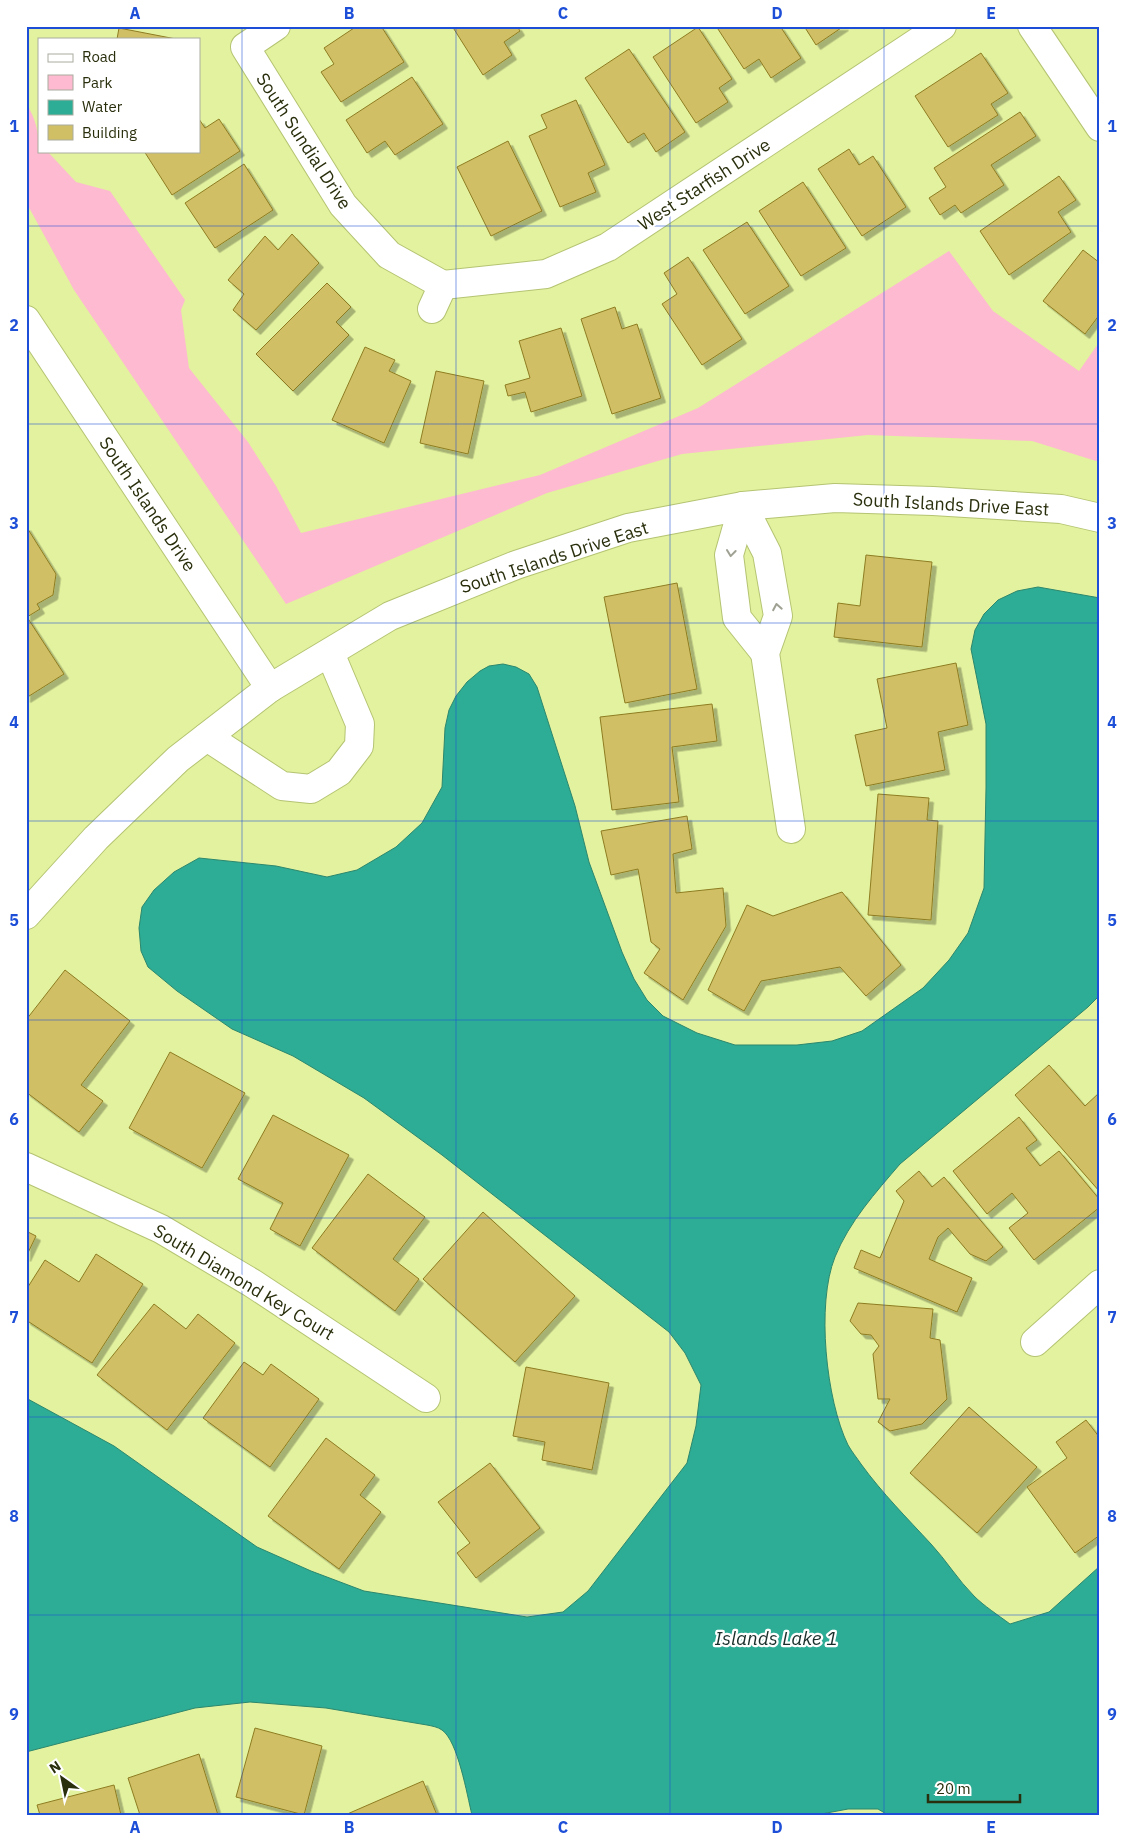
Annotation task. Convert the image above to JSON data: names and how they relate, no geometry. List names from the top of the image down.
{
  "streets": {
    "street": [
      "South Sundial Drive",
      "West Starfish Drive",
      "South Islands Drive",
      "South Islands Drive East",
      "South Diamond Key Court"
    ]
  },
  "crossings": [
    ["South Sundial Drive", "West Starfish Drive"],
    ["South Islands Drive", "South Islands Drive East"]
  ],
  "water": ["Islands Lake 1"],
  "legend": [
    "Road",
    "Park",
    "Water",
    "Building"
  ],
  "scale_bar": "20 m",
  "north": "top left",
  "grid": {
    "columns": [
      "A",
      "B",
      "C",
      "D",
      "E"
    ],
    "rows": [
      "1",
      "2",
      "3",
      "4",
      "5",
      "6",
      "7",
      "8",
      "9"
    ]
  }
}
